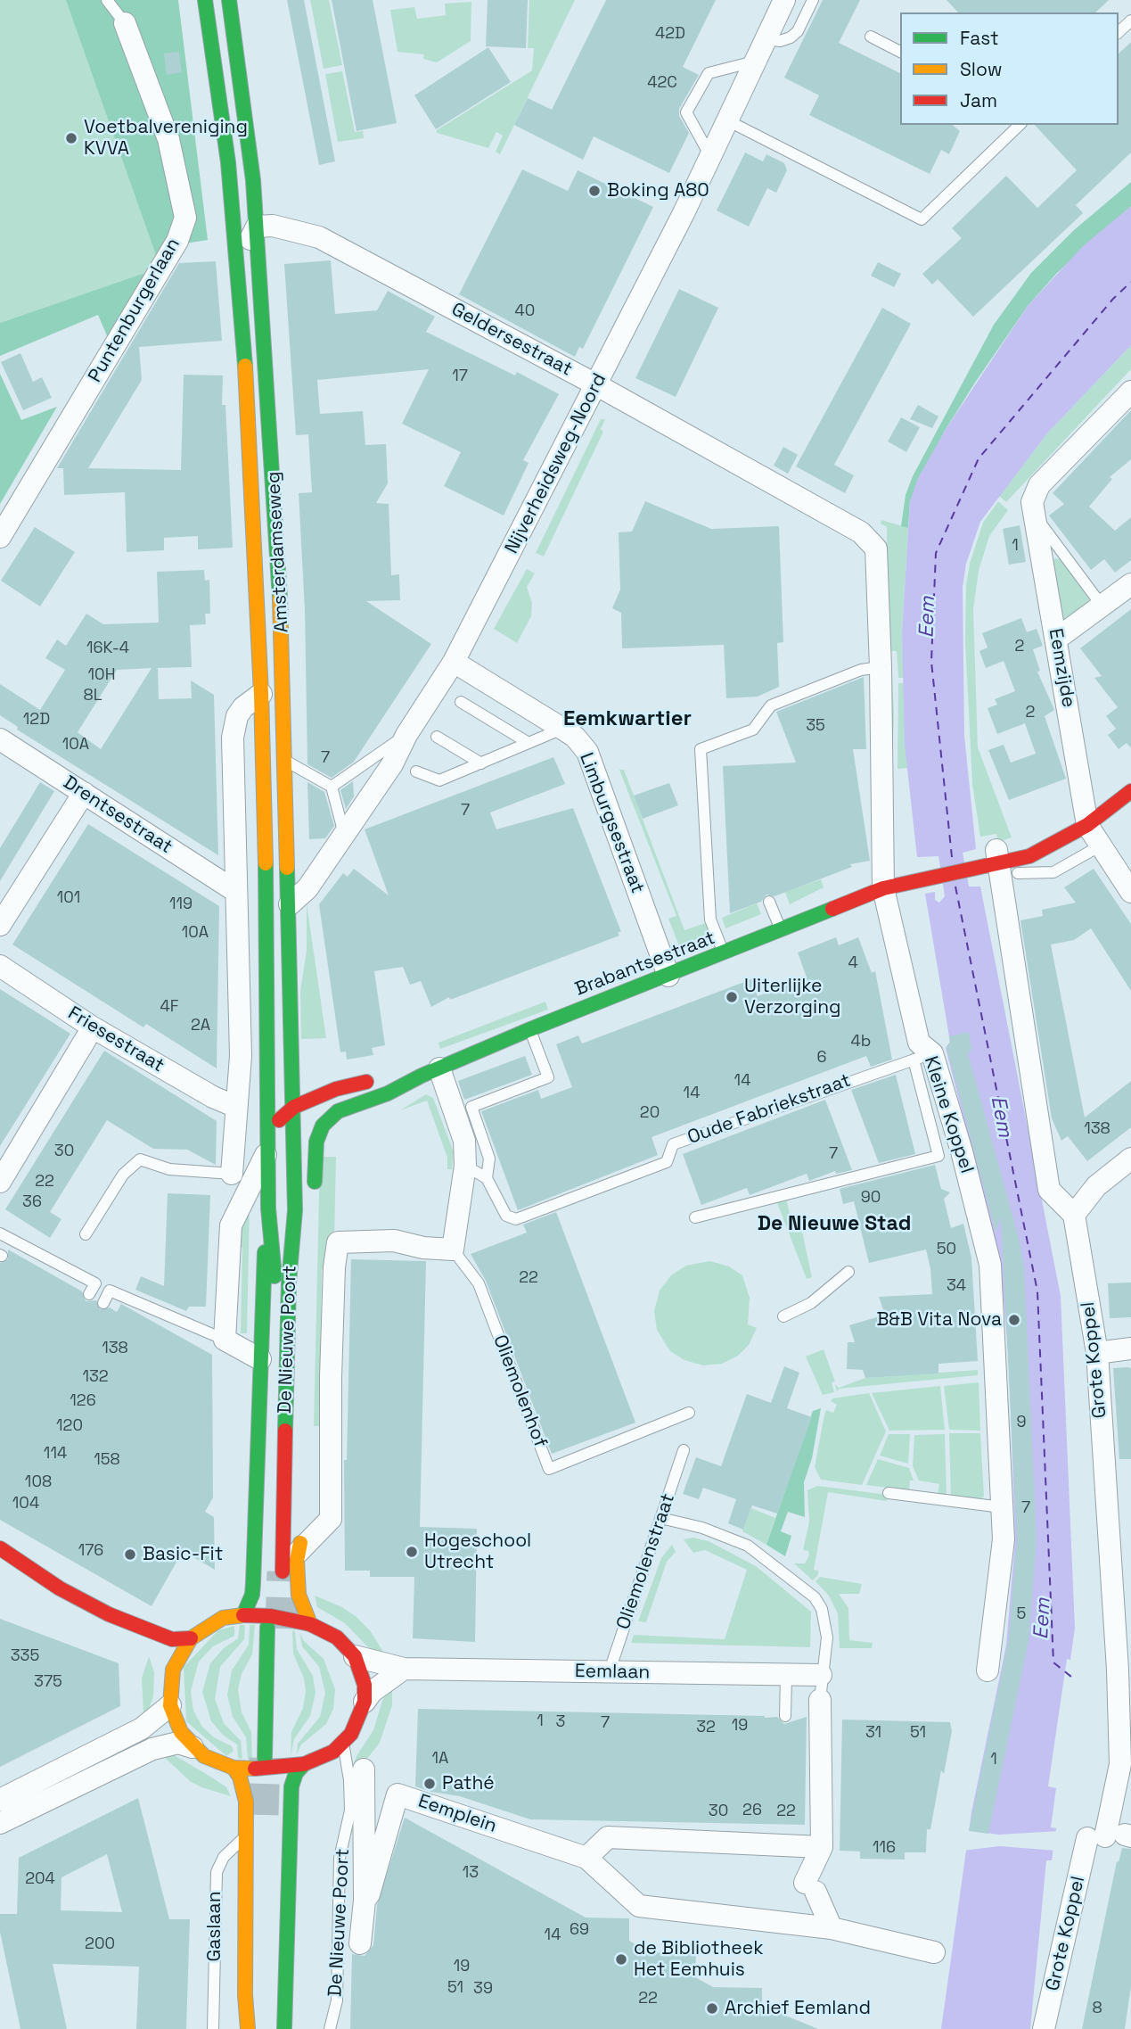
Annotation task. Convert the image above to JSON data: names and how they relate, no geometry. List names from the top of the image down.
{
  "streets": {
    "main road": ["Amsterdamseweg", "Brabantsestraat", "De Nieuwe Poort"],
    "street": [
      "Puntenburgerlaan",
      "Geldersestraat",
      "Nijverheidsweg-Noord",
      "Eemzijde",
      "Drentsestraat",
      "Limburgsestraat",
      "Friesestraat",
      "Kleine Koppel",
      "Grote Koppel",
      "Eemlaan",
      "Eemplein"
    ],
    "lane": [
      "Oude Fabriekstraat",
      "Oliemolenhof",
      "Oliemolenstraat",
      "Gaslaan"
    ]
  },
  "crossings": [
    ["Geldersestraat", "Nijverheidsweg-Noord"],
    ["Geldersestraat", "Amsterdamseweg"],
    ["Geldersestraat", "Kleine Koppel"],
    ["Nijverheidsweg-Noord", "Amsterdamseweg"],
    ["Nijverheidsweg-Noord", "Limburgsestraat"],
    ["Amsterdamseweg", "Drentsestraat"],
    ["Amsterdamseweg", "Brabantsestraat"],
    ["Amsterdamseweg", "Friesestraat"],
    ["Amsterdamseweg", "De Nieuwe Poort"],
    ["Eemzijde", "Brabantsestraat"],
    ["Limburgsestraat", "Brabantsestraat"],
    ["Brabantsestraat", "Kleine Koppel"],
    ["Brabantsestraat", "De Nieuwe Poort"],
    ["Oude Fabriekstraat", "Kleine Koppel"],
    ["De Nieuwe Poort", "Eemlaan"],
    ["Oliemolenstraat", "Eemlaan"]
  ],
  "districts": ["Eemkwartier", "De Nieuwe Stad"],
  "water": ["Eem"],
  "places": [
    "Voetbalvereniging KVVA",
    "Boking A80",
    "Uiterlijke Verzorging",
    "B&B Vita Nova",
    "Hogeschool Utrecht",
    "Basic-Fit",
    "Pathé",
    "de Bibliotheek Het Eemhuis",
    "Archief Eemland"
  ],
  "house_numbers": [
    "42D",
    "42C",
    "40",
    "17",
    "1",
    "2",
    "16K-4",
    "10H",
    "8L",
    "2",
    "12D",
    "35",
    "10A",
    "7",
    "7",
    "101",
    "119",
    "10A",
    "4",
    "4F",
    "2A",
    "4b",
    "6",
    "14",
    "14",
    "20",
    "138",
    "30",
    "7",
    "22",
    "90",
    "36",
    "50",
    "22",
    "34",
    "138",
    "132",
    "126",
    "9",
    "120",
    "114",
    "158",
    "108",
    "104",
    "7",
    "176",
    "5",
    "335",
    "375",
    "1",
    "3",
    "7",
    "19",
    "32",
    "31",
    "51",
    "1A",
    "1",
    "26",
    "30",
    "22",
    "116",
    "13",
    "204",
    "69",
    "14",
    "200",
    "19",
    "51",
    "39",
    "22",
    "8"
  ],
  "legend": ["Fast", "Slow", "Jam"]
}
